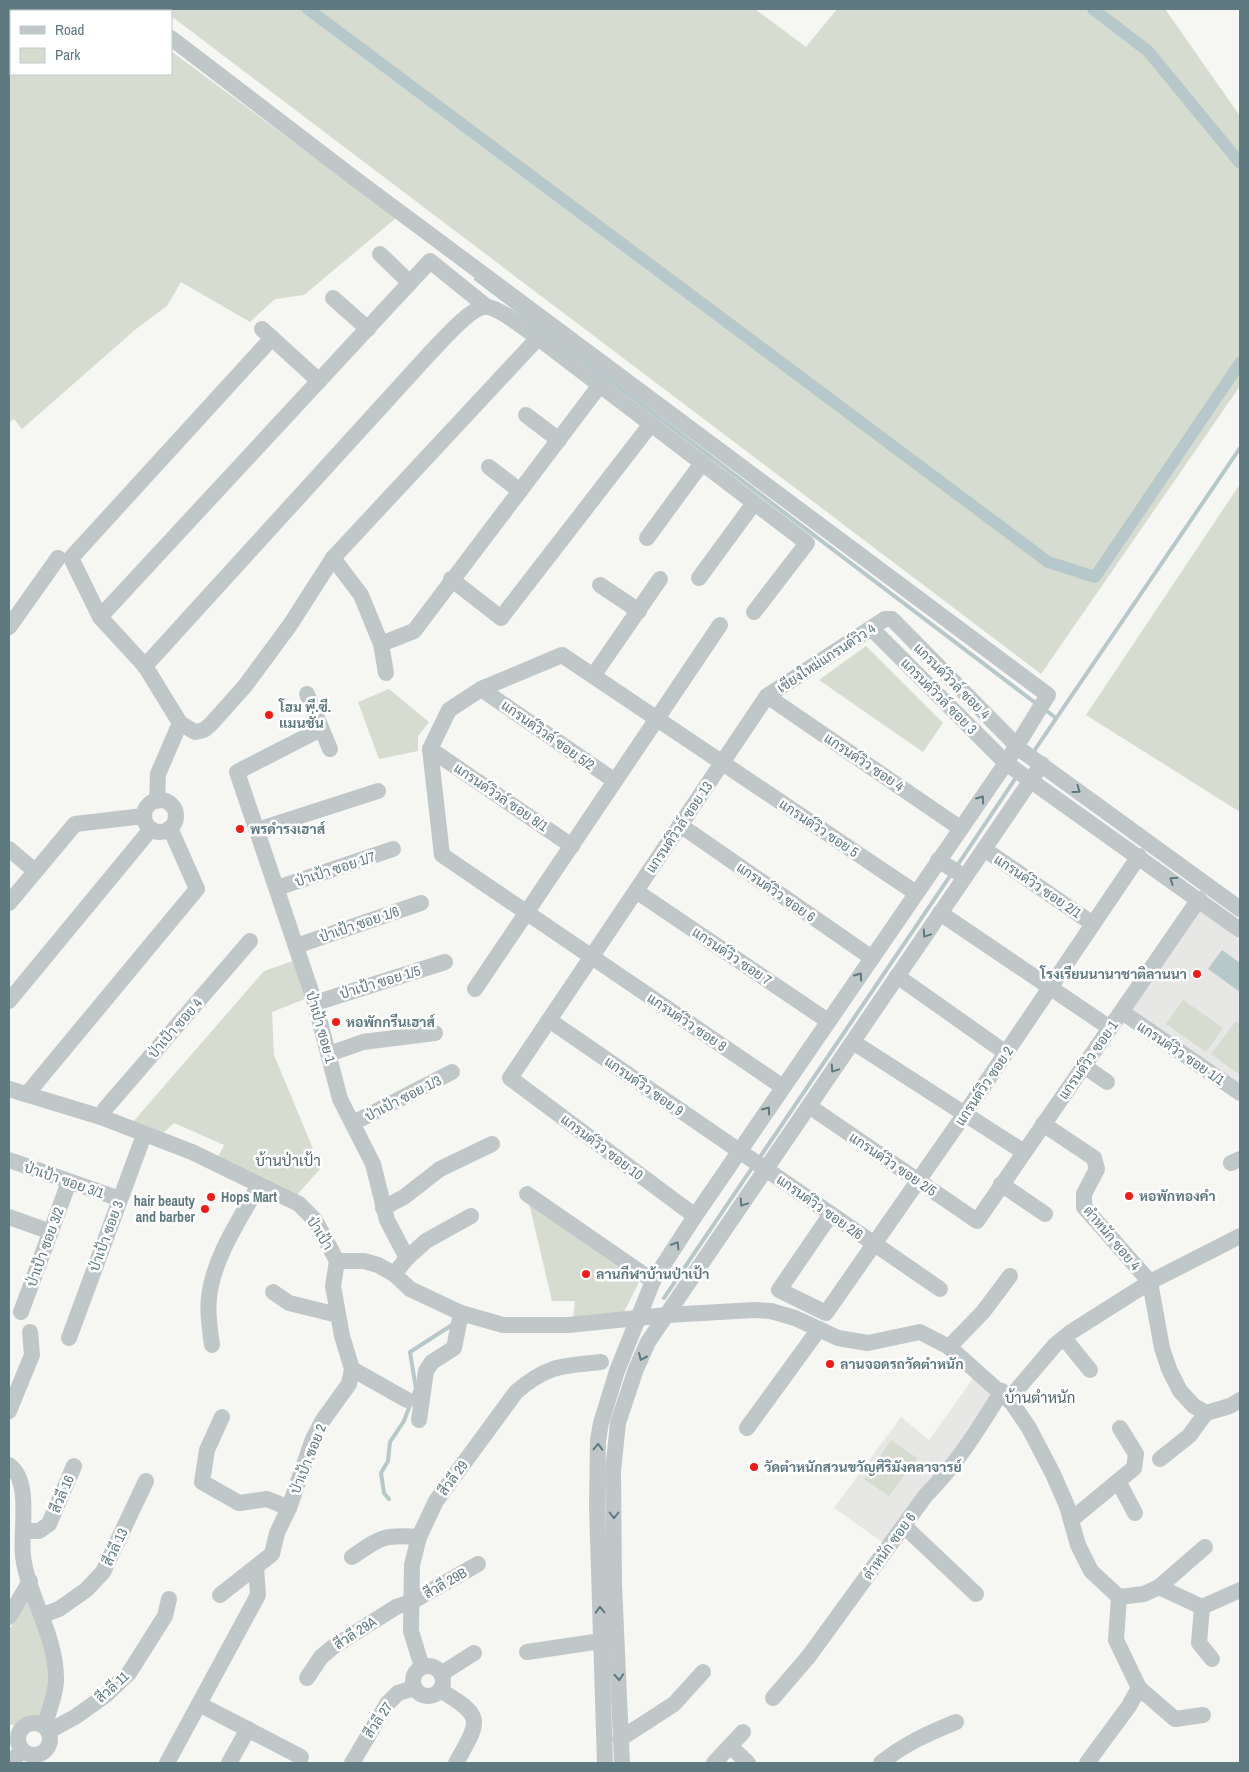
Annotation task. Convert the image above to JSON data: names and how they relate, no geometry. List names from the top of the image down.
{
  "streets": {
    "street": [
      "เชียงใหม่แกรนด์วิว 4",
      "แกรนด์วิวล์ ซอย 4",
      "แกรนด์วิวล์ ซอย 3",
      "แกรนด์วิวล์ ซอย 5/2",
      "แกรนด์วิว ซอย 4",
      "แกรนด์วิวล์ ซอย 8/1",
      "แกรนด์วิวล์ ซอย 13",
      "แกรนด์วิว ซอย 5",
      "ป่าเป้า ซอย 1/7",
      "แกรนด์วิว ซอย 2/1",
      "แกรนด์วิว ซอย 6",
      "ป่าเป้า ซอย 1/6",
      "แกรนด์วิว ซอย 7",
      "ป่าเป้า ซอย 1/5",
      "แกรนด์วิว ซอย 8",
      "ป่าเป้า ซอย 1",
      "ป่าเป้า ซอย 4",
      "แกรนด์วิว ซอย 1/1",
      "แกรนด์วิว ซอย 1",
      "แกรนด์วิว ซอย 9",
      "แกรนด์วิว ซอย 2",
      "ป่าเป้า ซอย 1/3",
      "แกรนด์วิว ซอย 10",
      "แกรนด์วิว ซอย 2/5",
      "ป่าเป้า ซอย 3/1",
      "แกรนด์วิว ซอย 2/6",
      "ป่าเป้า",
      "ป่าเป้า ซอย 3",
      "ตำหนัก ซอย 4",
      "ป่าเป้า ซอย 3/2",
      "ป่าเป้า ซอย 2",
      "สีวลี 29",
      "สีวลี 16",
      "ตำหนัก ซอย 6",
      "สีวลี 13",
      "สีวลี 29B",
      "สีวลี 29A",
      "สีวลี 11",
      "สีวลี 27"
    ]
  },
  "crossings": [
    ["เชียงใหม่แกรนด์วิว 4", "แกรนด์วิวล์ ซอย 4"],
    ["เชียงใหม่แกรนด์วิว 4", "แกรนด์วิวล์ ซอย 3"],
    ["เชียงใหม่แกรนด์วิว 4", "แกรนด์วิว ซอย 4"],
    ["เชียงใหม่แกรนด์วิว 4", "แกรนด์วิวล์ ซอย 13"],
    ["แกรนด์วิวล์ ซอย 3", "แกรนด์วิว ซอย 1"],
    ["แกรนด์วิวล์ ซอย 3", "แกรนด์วิว ซอย 2"],
    ["แกรนด์วิวล์ ซอย 5/2", "แกรนด์วิว ซอย 5"],
    ["แกรนด์วิว ซอย 4", "แกรนด์วิวล์ ซอย 13"],
    ["แกรนด์วิวล์ ซอย 13", "แกรนด์วิว ซอย 5"],
    ["แกรนด์วิวล์ ซอย 13", "แกรนด์วิว ซอย 6"],
    ["แกรนด์วิวล์ ซอย 13", "แกรนด์วิว ซอย 7"],
    ["แกรนด์วิวล์ ซอย 13", "แกรนด์วิว ซอย 8"],
    ["แกรนด์วิวล์ ซอย 13", "แกรนด์วิว ซอย 9"],
    ["แกรนด์วิวล์ ซอย 13", "แกรนด์วิว ซอย 10"],
    ["ป่าเป้า ซอย 1/7", "ป่าเป้า ซอย 1"],
    ["แกรนด์วิว ซอย 2/1", "แกรนด์วิว ซอย 2"],
    ["ป่าเป้า ซอย 1/6", "ป่าเป้า ซอย 1"],
    ["ป่าเป้า ซอย 1/5", "ป่าเป้า ซอย 1"],
    ["ป่าเป้า ซอย 1", "ป่าเป้า ซอย 1/3"],
    ["ป่าเป้า ซอย 4", "ป่าเป้า"],
    ["แกรนด์วิว ซอย 1/1", "แกรนด์วิว ซอย 1"],
    ["แกรนด์วิว ซอย 1", "แกรนด์วิว ซอย 2/5"],
    ["แกรนด์วิว ซอย 1", "ตำหนัก ซอย 4"],
    ["แกรนด์วิว ซอย 9", "แกรนด์วิว ซอย 2/6"],
    ["แกรนด์วิว ซอย 2", "แกรนด์วิว ซอย 2/5"],
    ["แกรนด์วิว ซอย 2", "แกรนด์วิว ซอย 2/6"],
    ["ป่าเป้า ซอย 3/1", "ป่าเป้า ซอย 3"],
    ["ป่าเป้า ซอย 3/1", "ป่าเป้า ซอย 3/2"],
    ["ป่าเป้า", "ป่าเป้า ซอย 3"],
    ["ป่าเป้า", "ตำหนัก ซอย 6"],
    ["ตำหนัก ซอย 4", "ตำหนัก ซอย 6"],
    ["สีวลี 29", "สีวลี 29B"],
    ["สีวลี 29", "สีวลี 29A"],
    ["สีวลี 29", "สีวลี 27"],
    ["สีวลี 29B", "สีวลี 29A"]
  ],
  "one_way": ["แกรนด์วิวล์ ซอย 4"],
  "districts": ["บ้านป่าเป้า", "บ้านตำหนัก"],
  "places": [
    "โฮม พี.ซี. แมนชั่น",
    "พรดำรงเฮาส์",
    "โรงเรียนนานาชาติลานนา",
    "หอพักกรีนเฮาส์",
    "หอพักทองคำ",
    "Hops Mart",
    "hair beauty and barber",
    "ลานกีฬาบ้านป่าเป้า",
    "ลานจอดรถวัดตำหนัก",
    "วัดตำหนักสวนขวัญศิริมังคลาจารย์"
  ],
  "legend": ["Road", "Park"]
}
